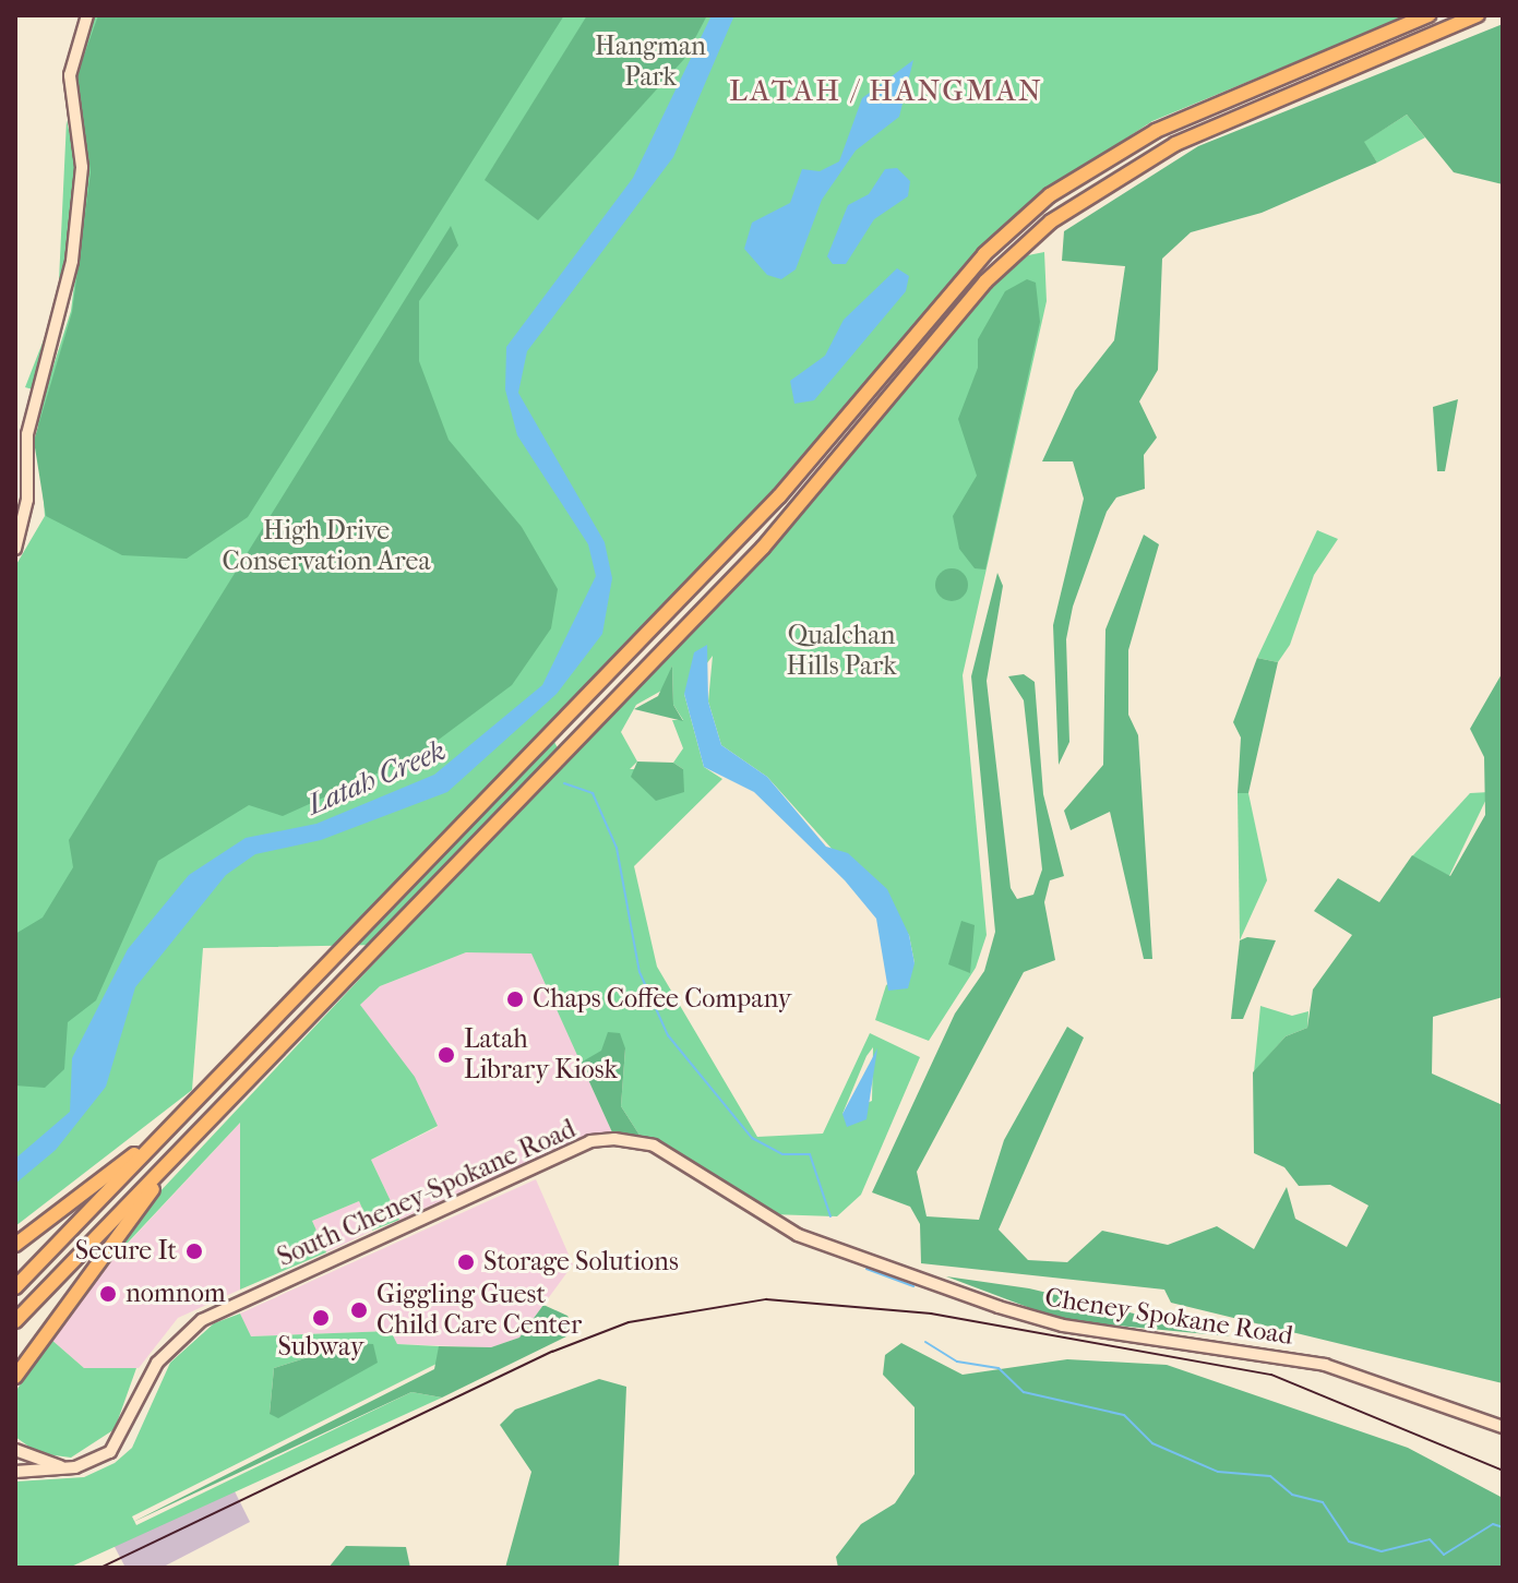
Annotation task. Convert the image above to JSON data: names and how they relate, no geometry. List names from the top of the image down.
{
  "streets": {
    "main road": ["South Cheney-Spokane Road", "Cheney Spokane Road"]
  },
  "crossings": [
    ["South Cheney-Spokane Road", "Cheney Spokane Road"]
  ],
  "districts": ["LATAH / HANGMAN"],
  "water": ["Latah Creek"],
  "parks": ["Hangman Park", "High Drive Conservation Area", "Qualchan Hills Park"],
  "places": [
    "Chaps Coffee Company",
    "Latah Library Kiosk",
    "Secure It",
    "Storage Solutions",
    "nomnom",
    "Giggling Guest Child Care Center",
    "Subway"
  ]
}
